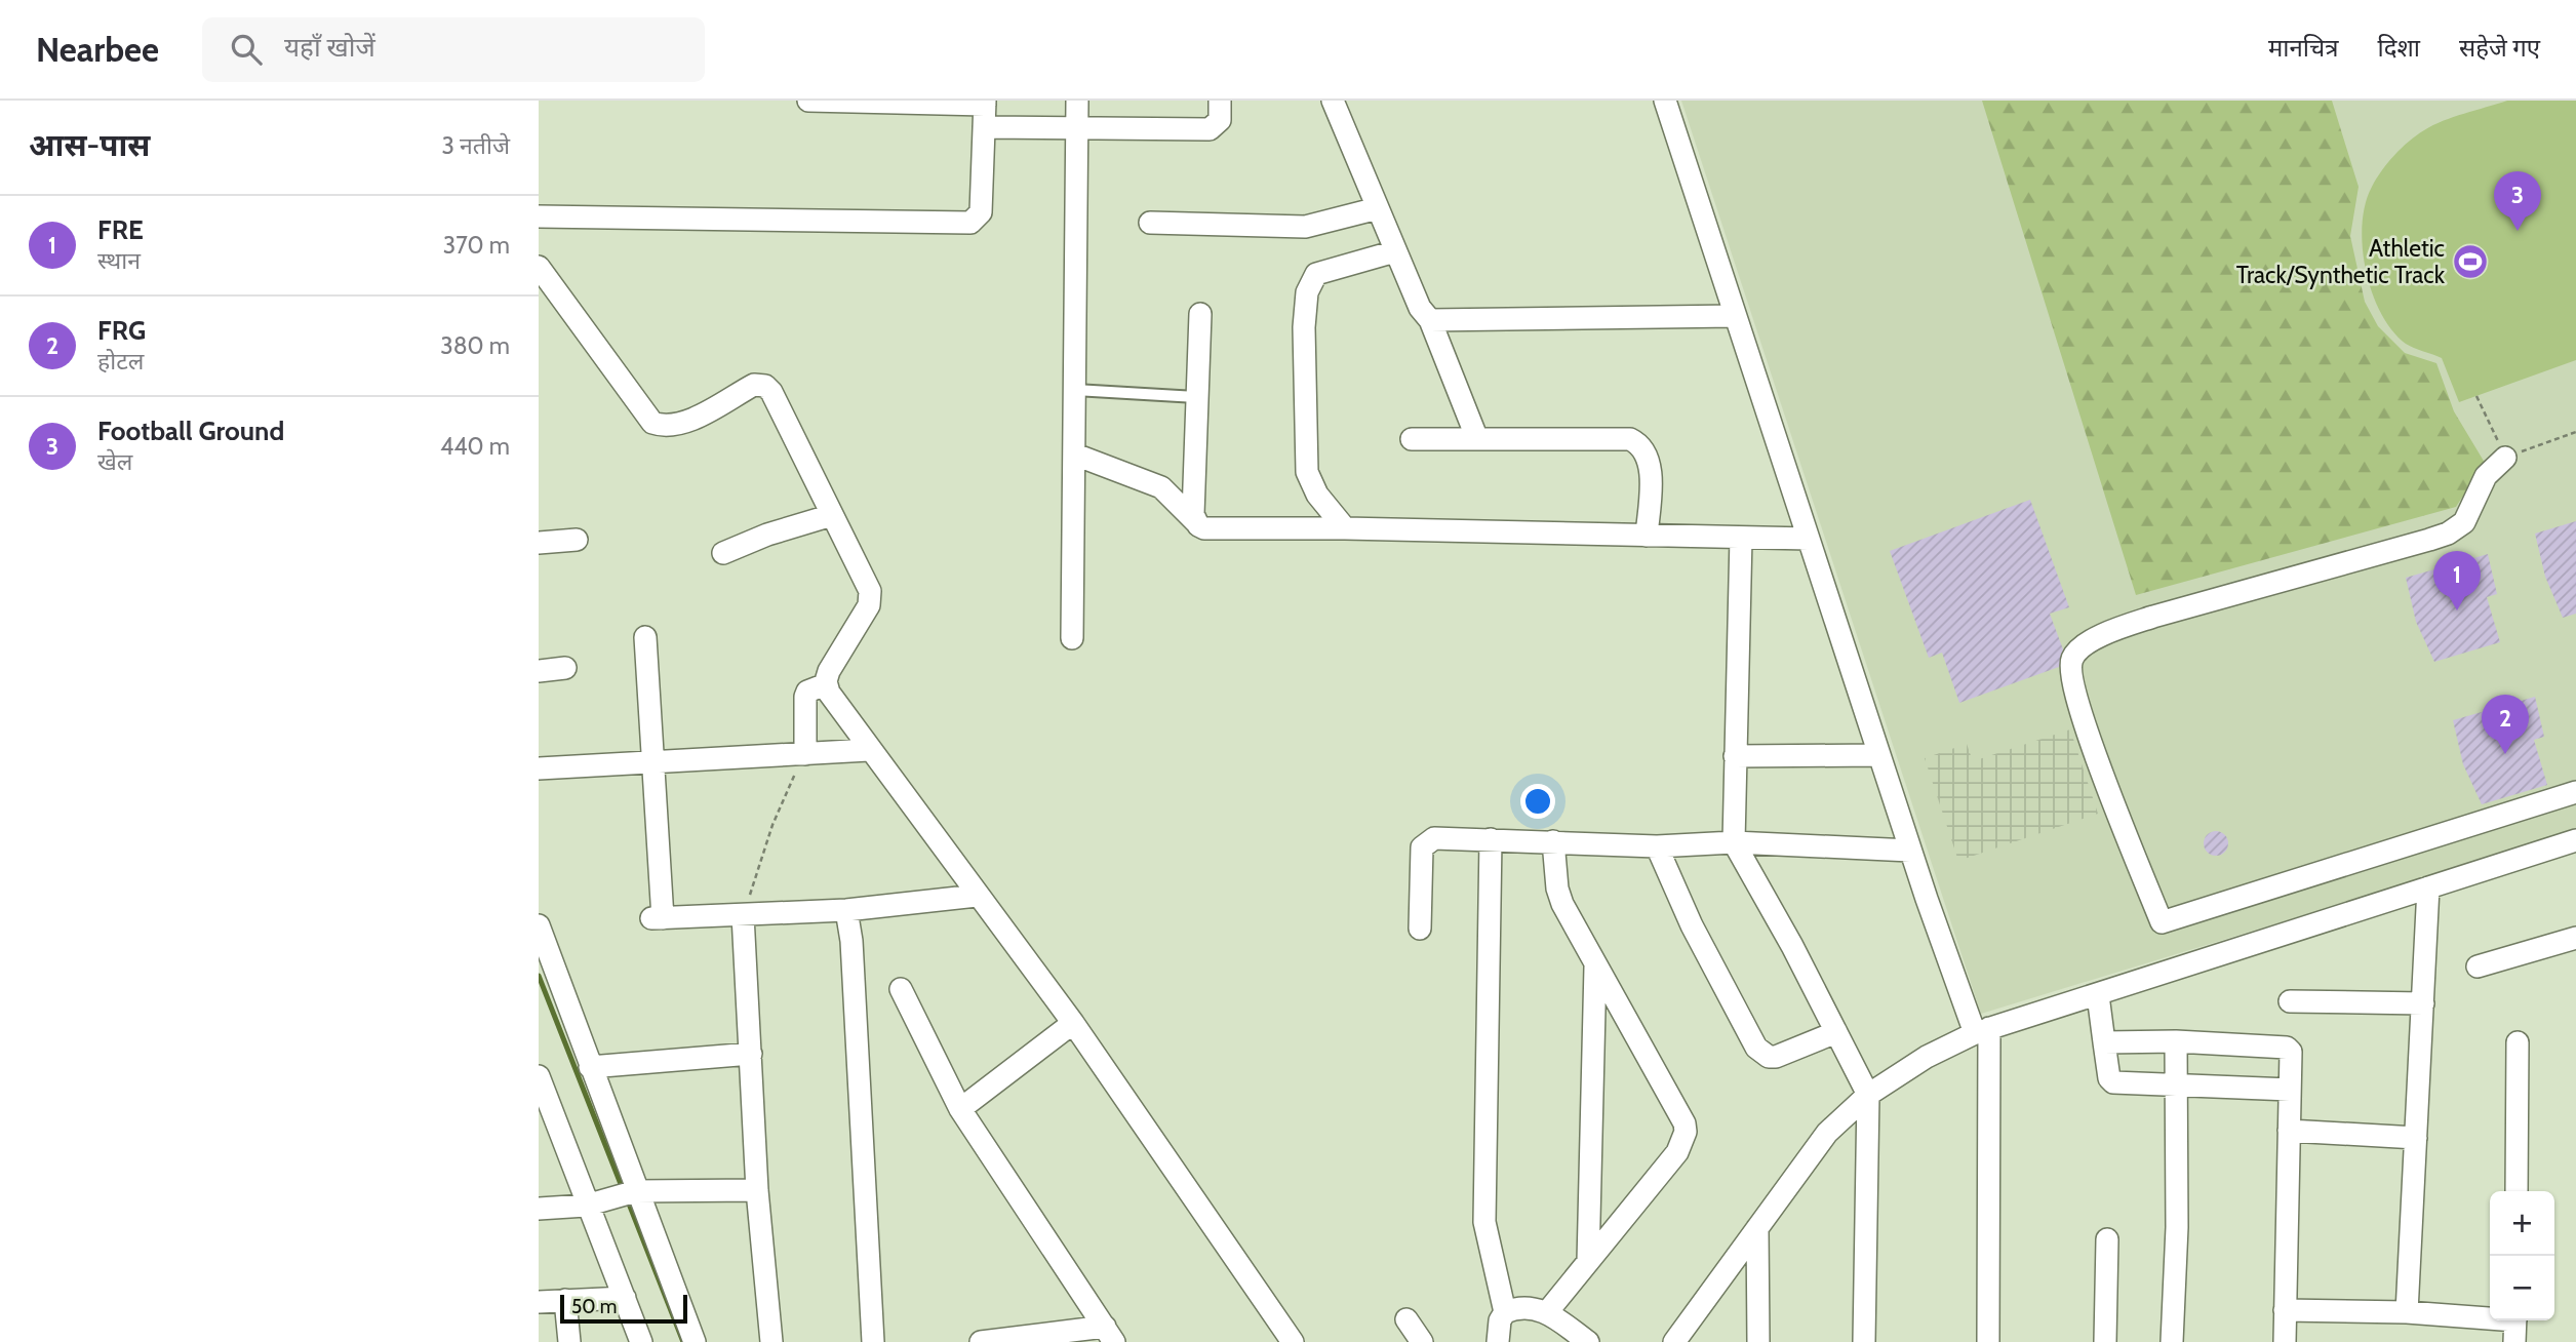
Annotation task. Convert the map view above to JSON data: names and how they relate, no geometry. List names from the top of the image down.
{
  "places": {
    "sports": ["Athletic Track/Synthetic Track"]
  },
  "scale_bar": "50 m",
  "page": {
    "header": "Nearbee",
    "search": "यहाँ खोजें",
    "nav": ["मानचित्र", "दिशा", "सहेजे गए"],
    "heading": ["आस-पास", "3 नतीजे"],
    "pins": ["3", "1", "2"],
    "list": [
      {
        "mark": "1",
        "name": "FRE",
        "note": "स्थान",
        "value": "370 m"
      },
      {
        "mark": "2",
        "name": "FRG",
        "note": "होटल",
        "value": "380 m"
      },
      {
        "mark": "3",
        "name": "Football Ground",
        "note": "खेल",
        "value": "440 m"
      }
    ],
    "map_buttons": ["+", "−"],
    "scale": "50 m"
  }
}
